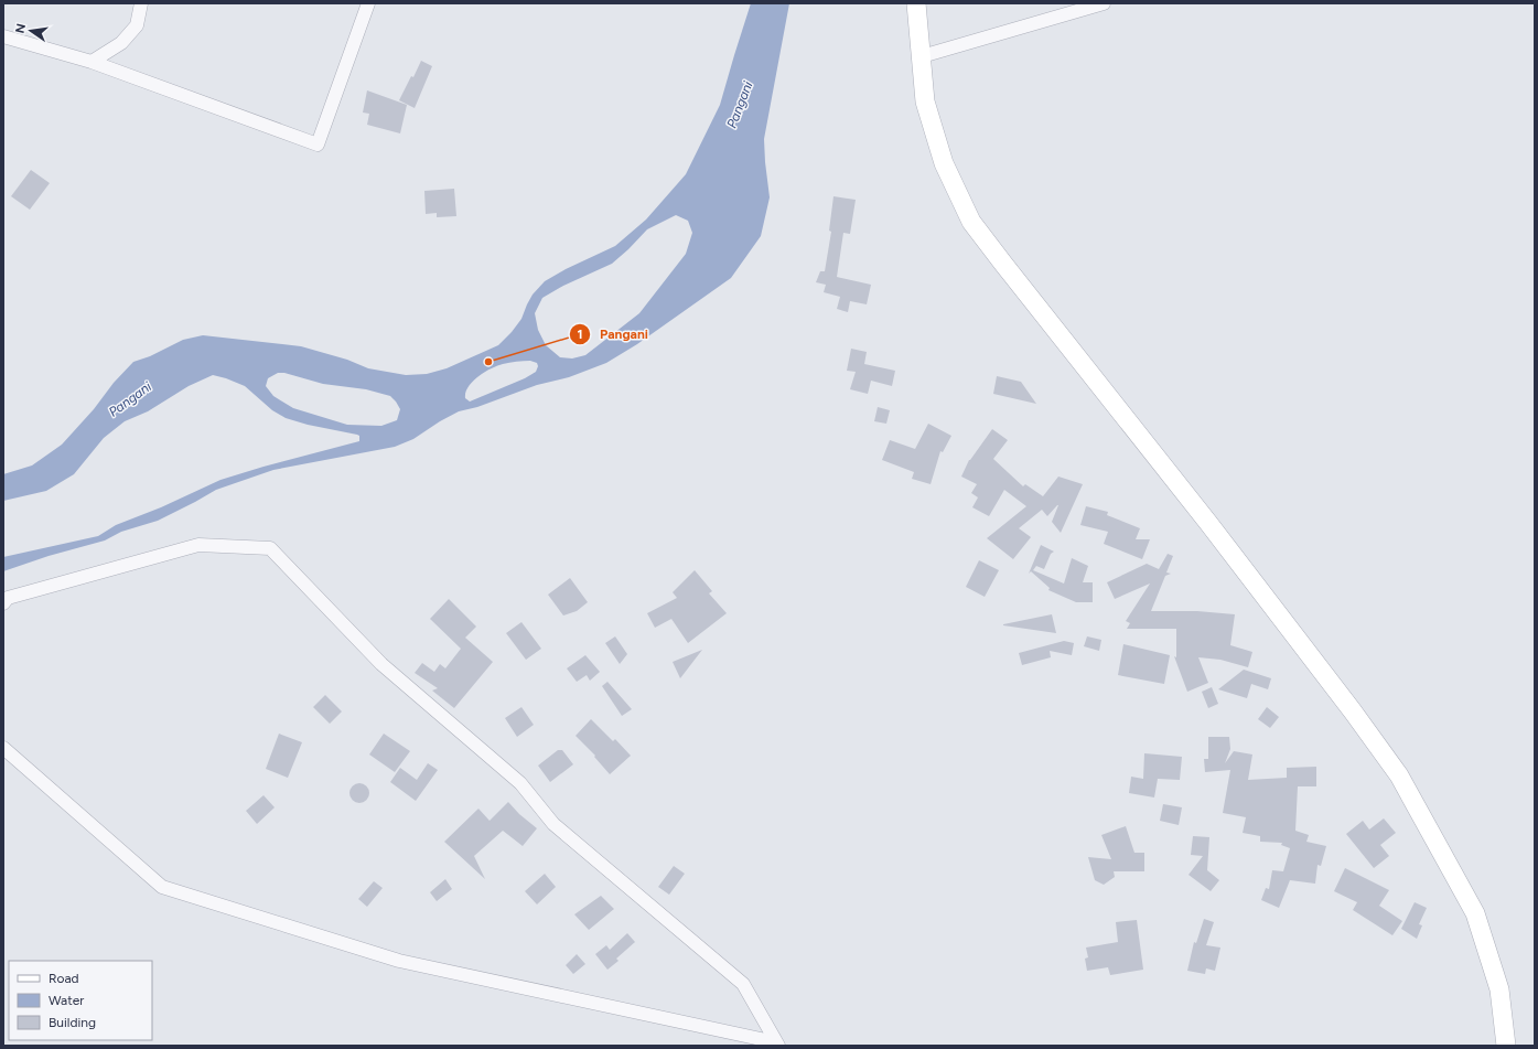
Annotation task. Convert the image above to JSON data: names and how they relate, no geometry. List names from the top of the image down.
{
  "water": ["Pangani"],
  "places": ["Pangani"],
  "legend": ["Road", "Water", "Building"],
  "north": "left"
}
